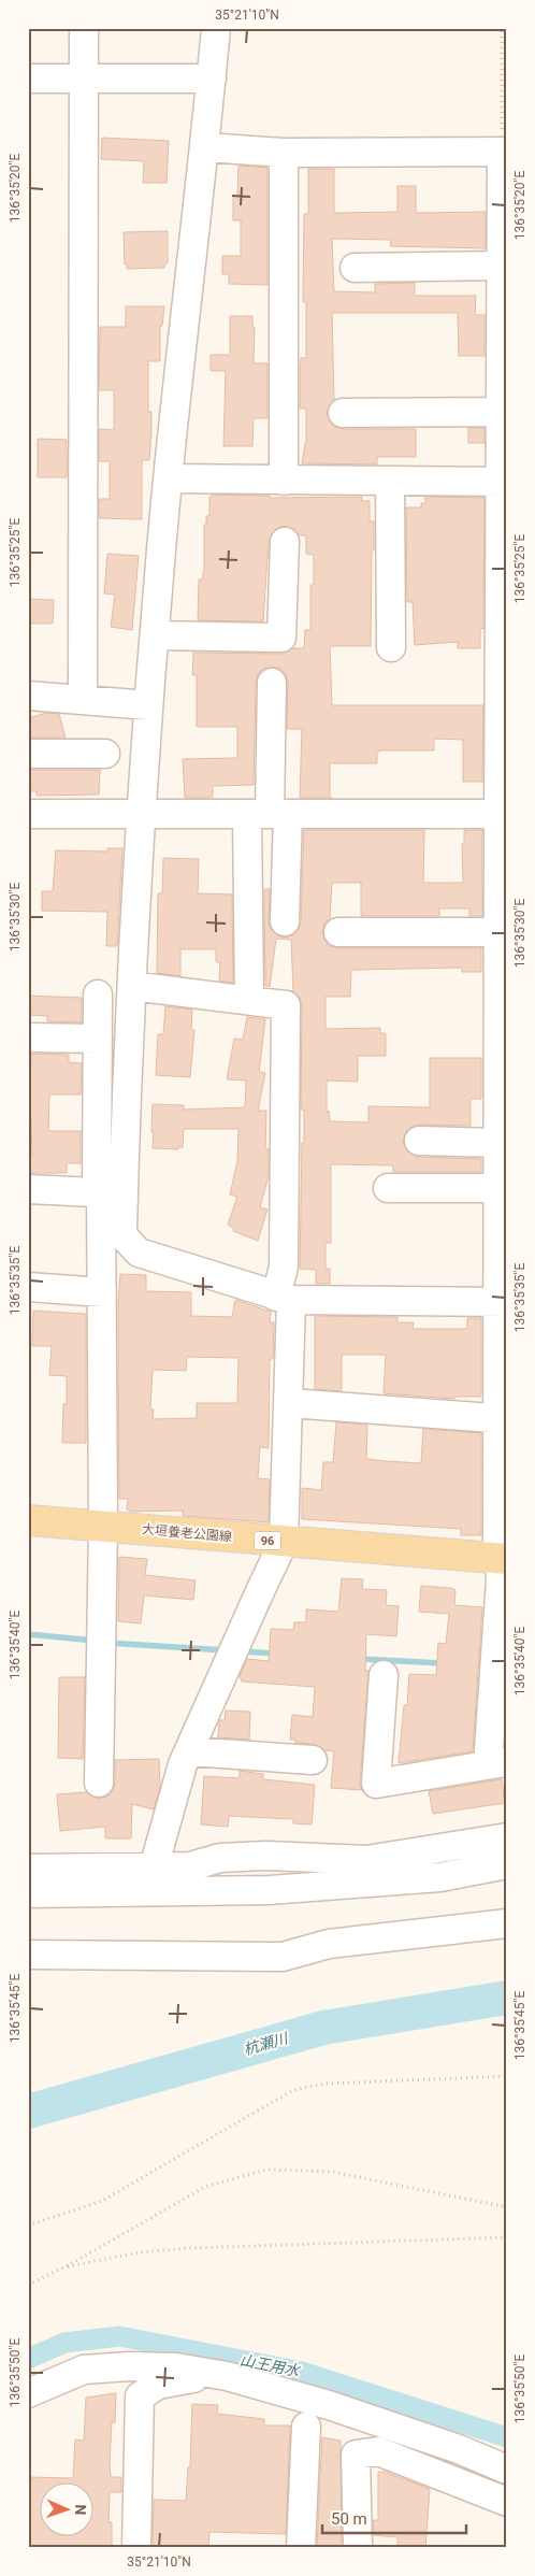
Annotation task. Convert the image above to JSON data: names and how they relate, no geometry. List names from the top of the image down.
{
  "streets": {
    "main road": ["大垣養老公園線", "96"]
  },
  "water": ["杭瀬川", "山王用水"],
  "scale_bar": "50 m",
  "north": "right",
  "coordinates": [
    "35°21'10\"N",
    "136°35'20\"E",
    "136°35'25\"E",
    "136°35'30\"E",
    "136°35'35\"E",
    "136°35'40\"E",
    "136°35'45\"E",
    "136°35'50\"E"
  ]
}
